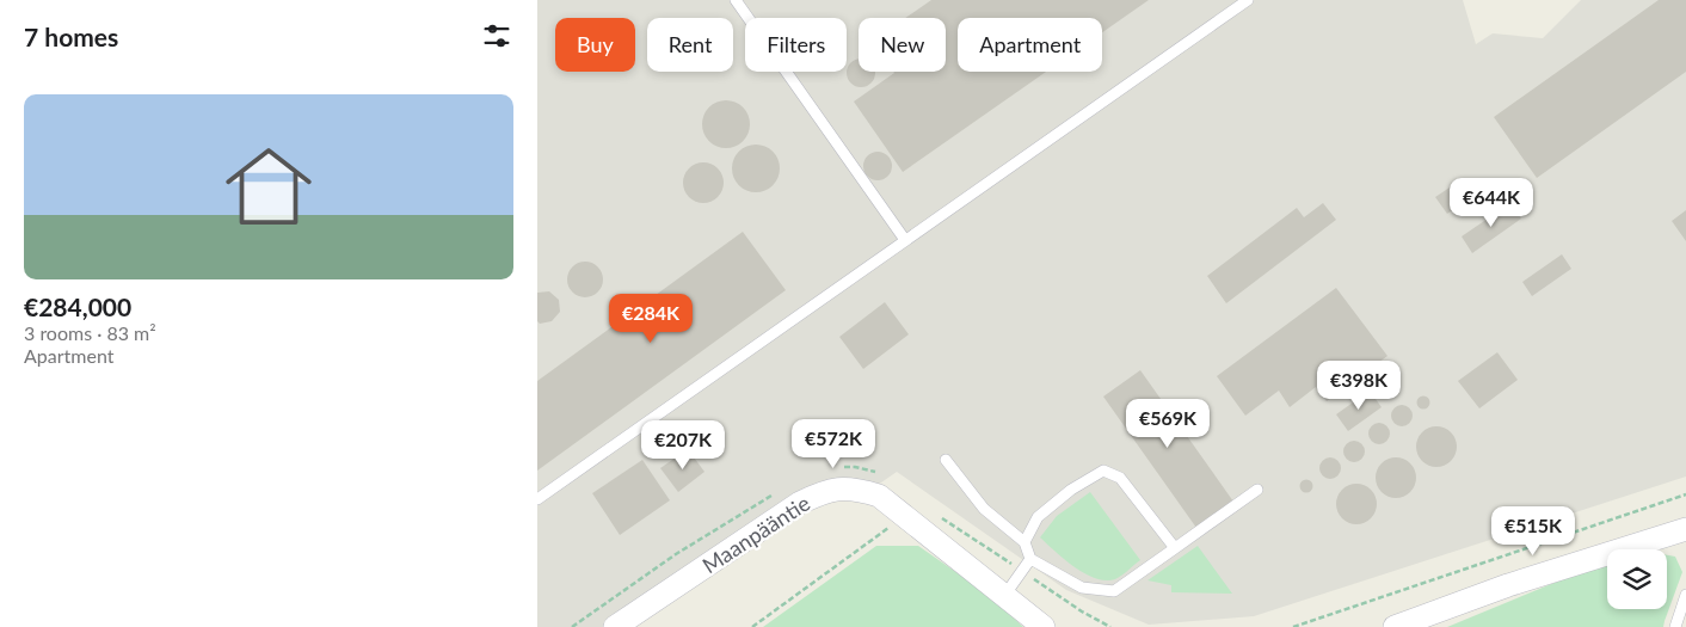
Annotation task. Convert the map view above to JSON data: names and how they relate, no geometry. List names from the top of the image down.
{
  "streets": {
    "street": ["Maanpääntie"]
  },
  "page": {
    "heading": "7 homes",
    "chip": [
      "Buy",
      "Rent",
      "Filters",
      "New",
      "Apartment"
    ],
    "list": [
      {
        "name": "€284,000",
        "note": "3 rooms · 83 m² · Apartment"
      }
    ],
    "price": [
      "€644K",
      "€284K",
      "€398K",
      "€569K",
      "€572K",
      "€207K",
      "€515K"
    ]
  }
}
